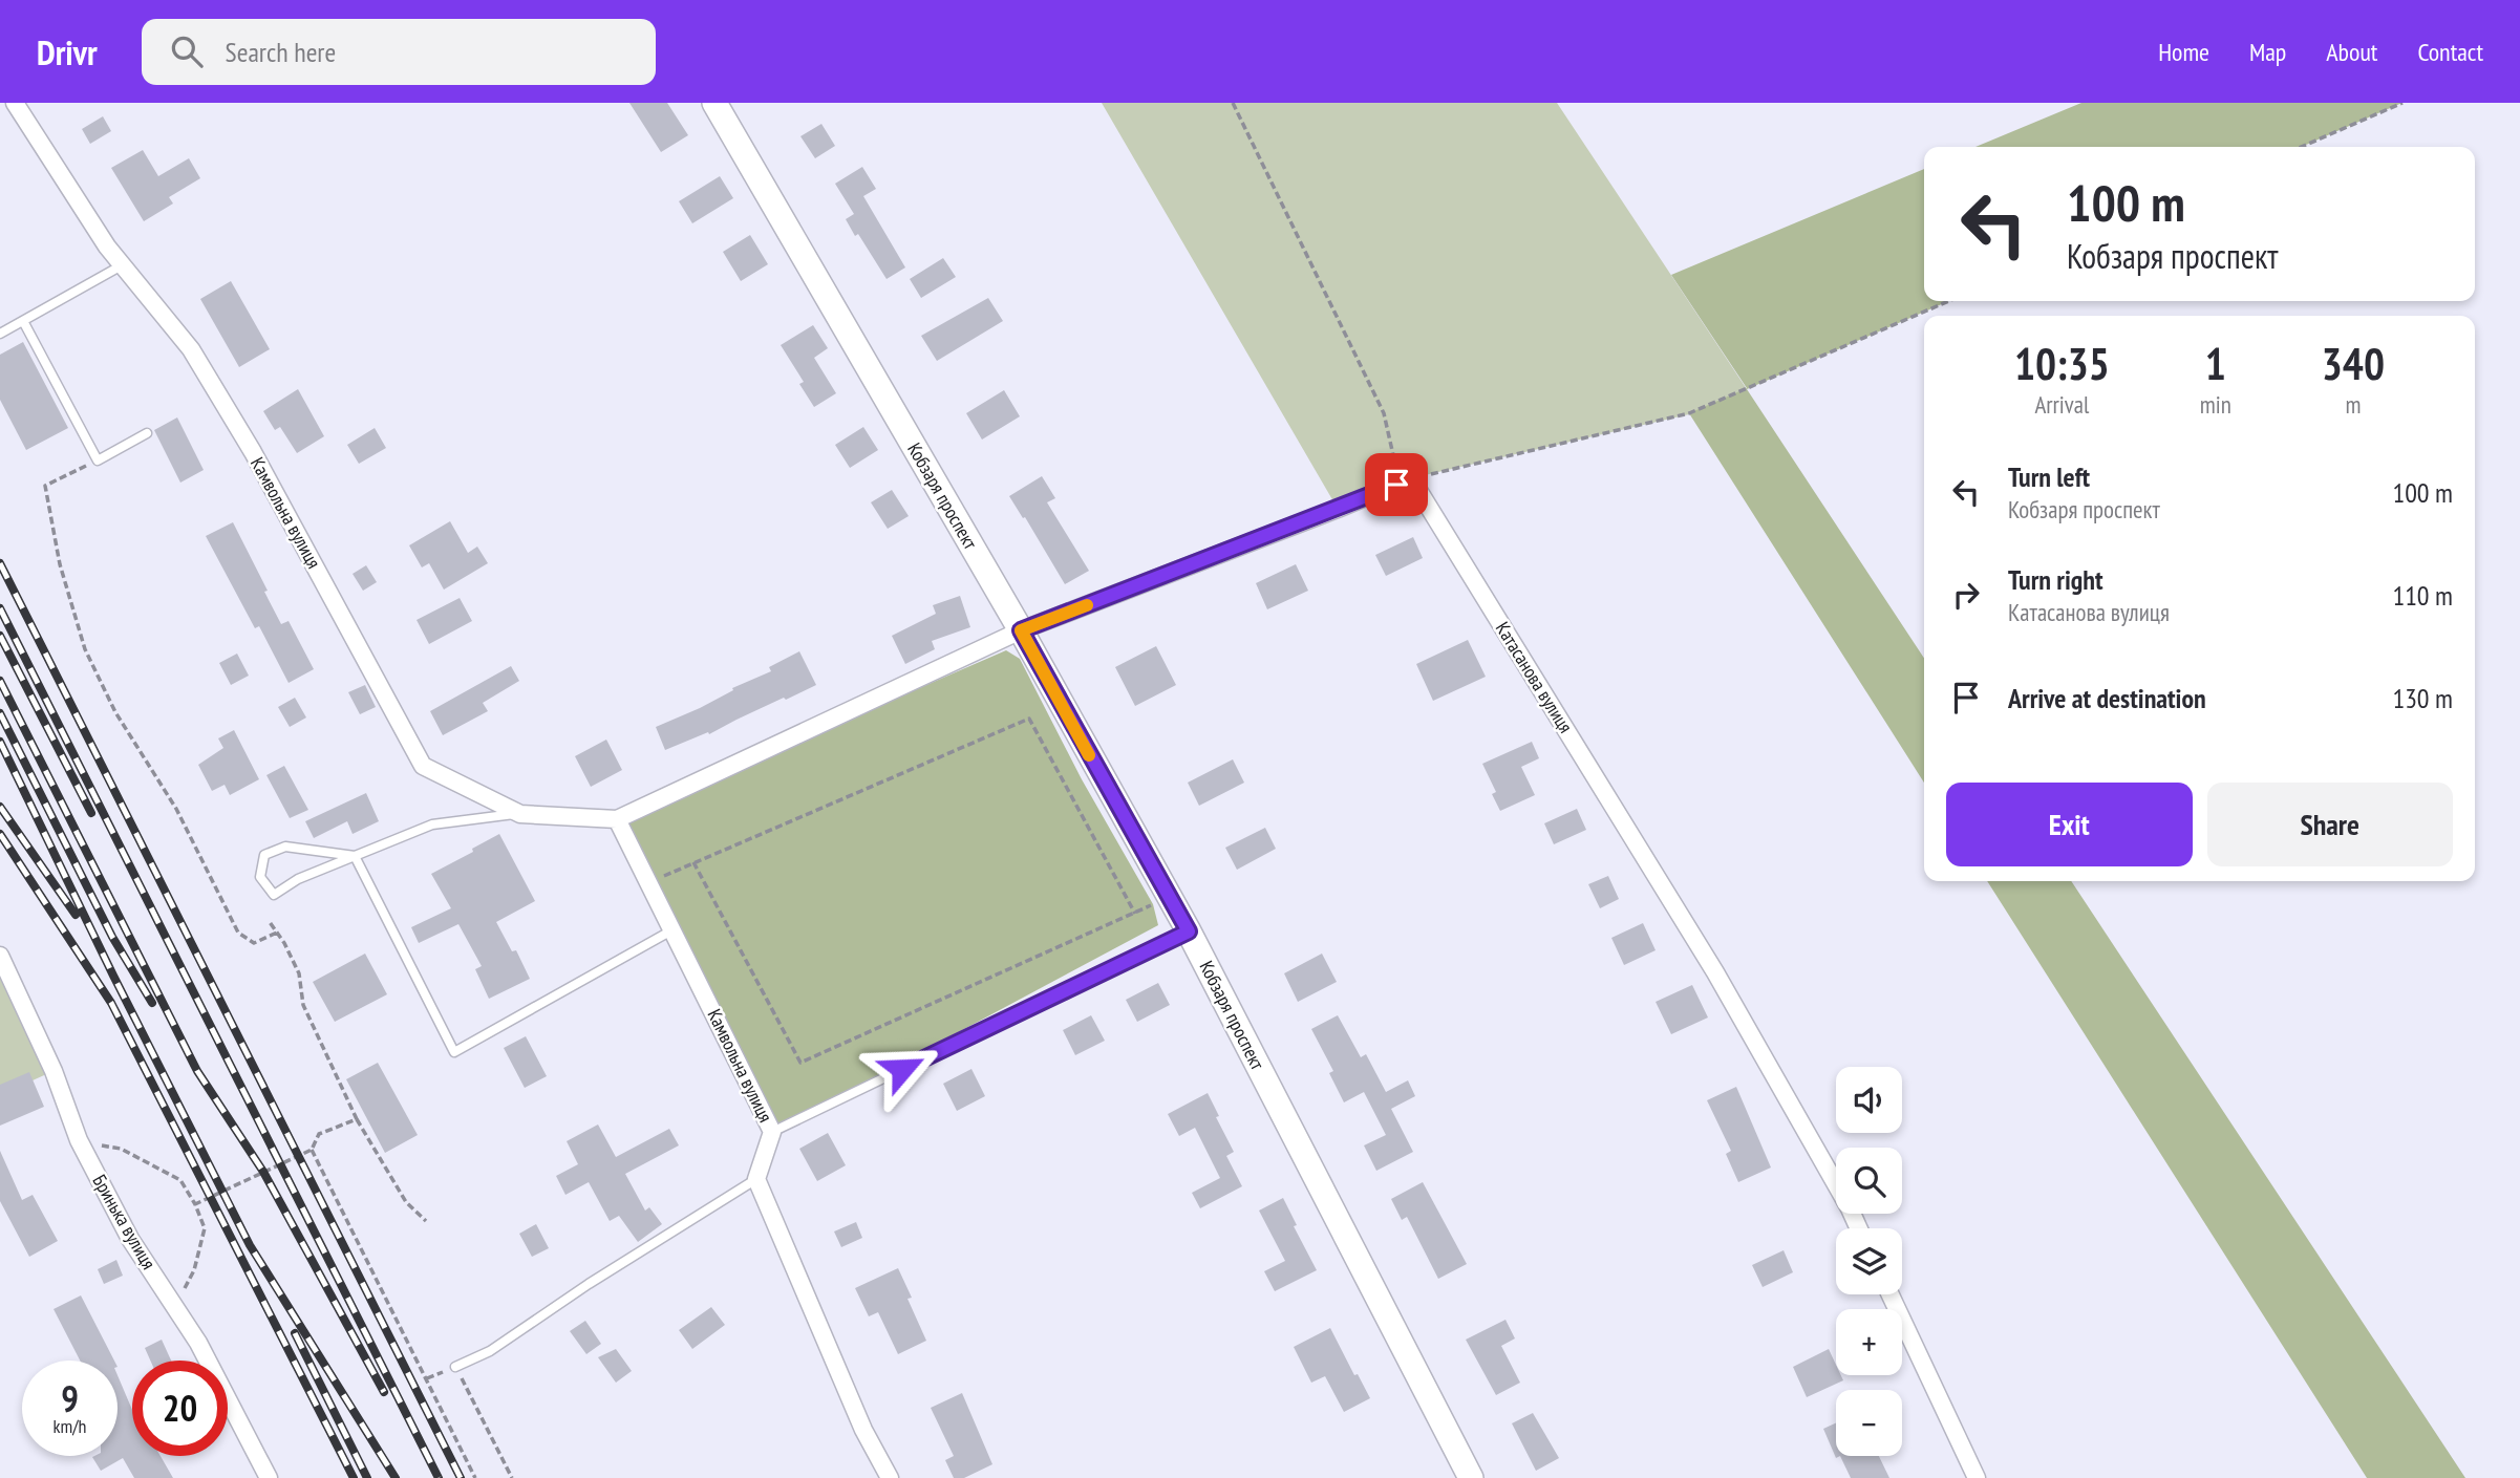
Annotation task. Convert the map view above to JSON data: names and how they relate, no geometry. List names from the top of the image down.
{
  "streets": {
    "main road": ["Кобзаря проспект"],
    "street": ["Камвольна вулиця", "Катасанова вулиця", "Бринька вулиця"]
  },
  "crossings": [
    ["Кобзаря проспект", "Камвольна вулиця"]
  ],
  "page": {
    "header": "Drivr",
    "search": "Search here",
    "nav": [
      "Home",
      "Map",
      "About",
      "Contact"
    ],
    "turn": ["100 m", "Кобзаря проспект"],
    "eta": [
      "10:35",
      "Arrival",
      "1",
      "min",
      "340",
      "m"
    ],
    "list": [
      {
        "name": "Turn left",
        "note": "Кобзаря проспект",
        "value": "100 m"
      },
      {
        "name": "Turn right",
        "note": "Катасанова вулиця",
        "value": "110 m"
      },
      {
        "name": "Arrive at destination",
        "value": "130 m"
      }
    ],
    "buttons": ["Exit", "Share"],
    "map_buttons": ["+", "−"],
    "speed": "9 km/h",
    "limit": "20"
  }
}
